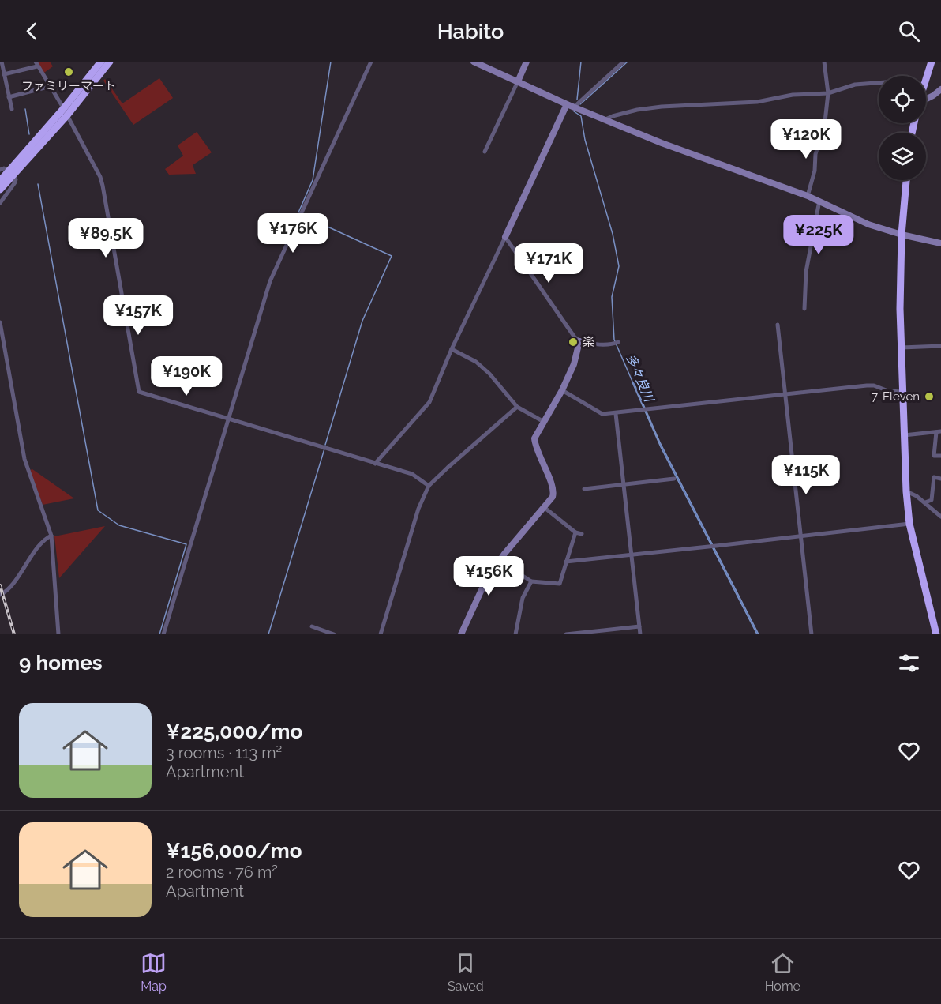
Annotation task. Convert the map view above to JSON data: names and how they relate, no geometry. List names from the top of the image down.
{
  "water": ["多々良川"],
  "places": ["ファミリーマート", "楽", "7-Eleven"],
  "page": {
    "header": "Habito",
    "price": [
      "¥120K",
      "¥176K",
      "¥225K",
      "¥89.5K",
      "¥171K",
      "¥157K",
      "¥190K",
      "¥115K",
      "¥156K"
    ],
    "heading": "9 homes",
    "list": [
      {
        "name": "¥225,000/mo",
        "note": "3 rooms · 113 m² · Apartment"
      },
      {
        "name": "¥156,000/mo",
        "note": "2 rooms · 76 m² · Apartment"
      }
    ],
    "tabs": ["Map", "Saved", "Home"]
  }
}
